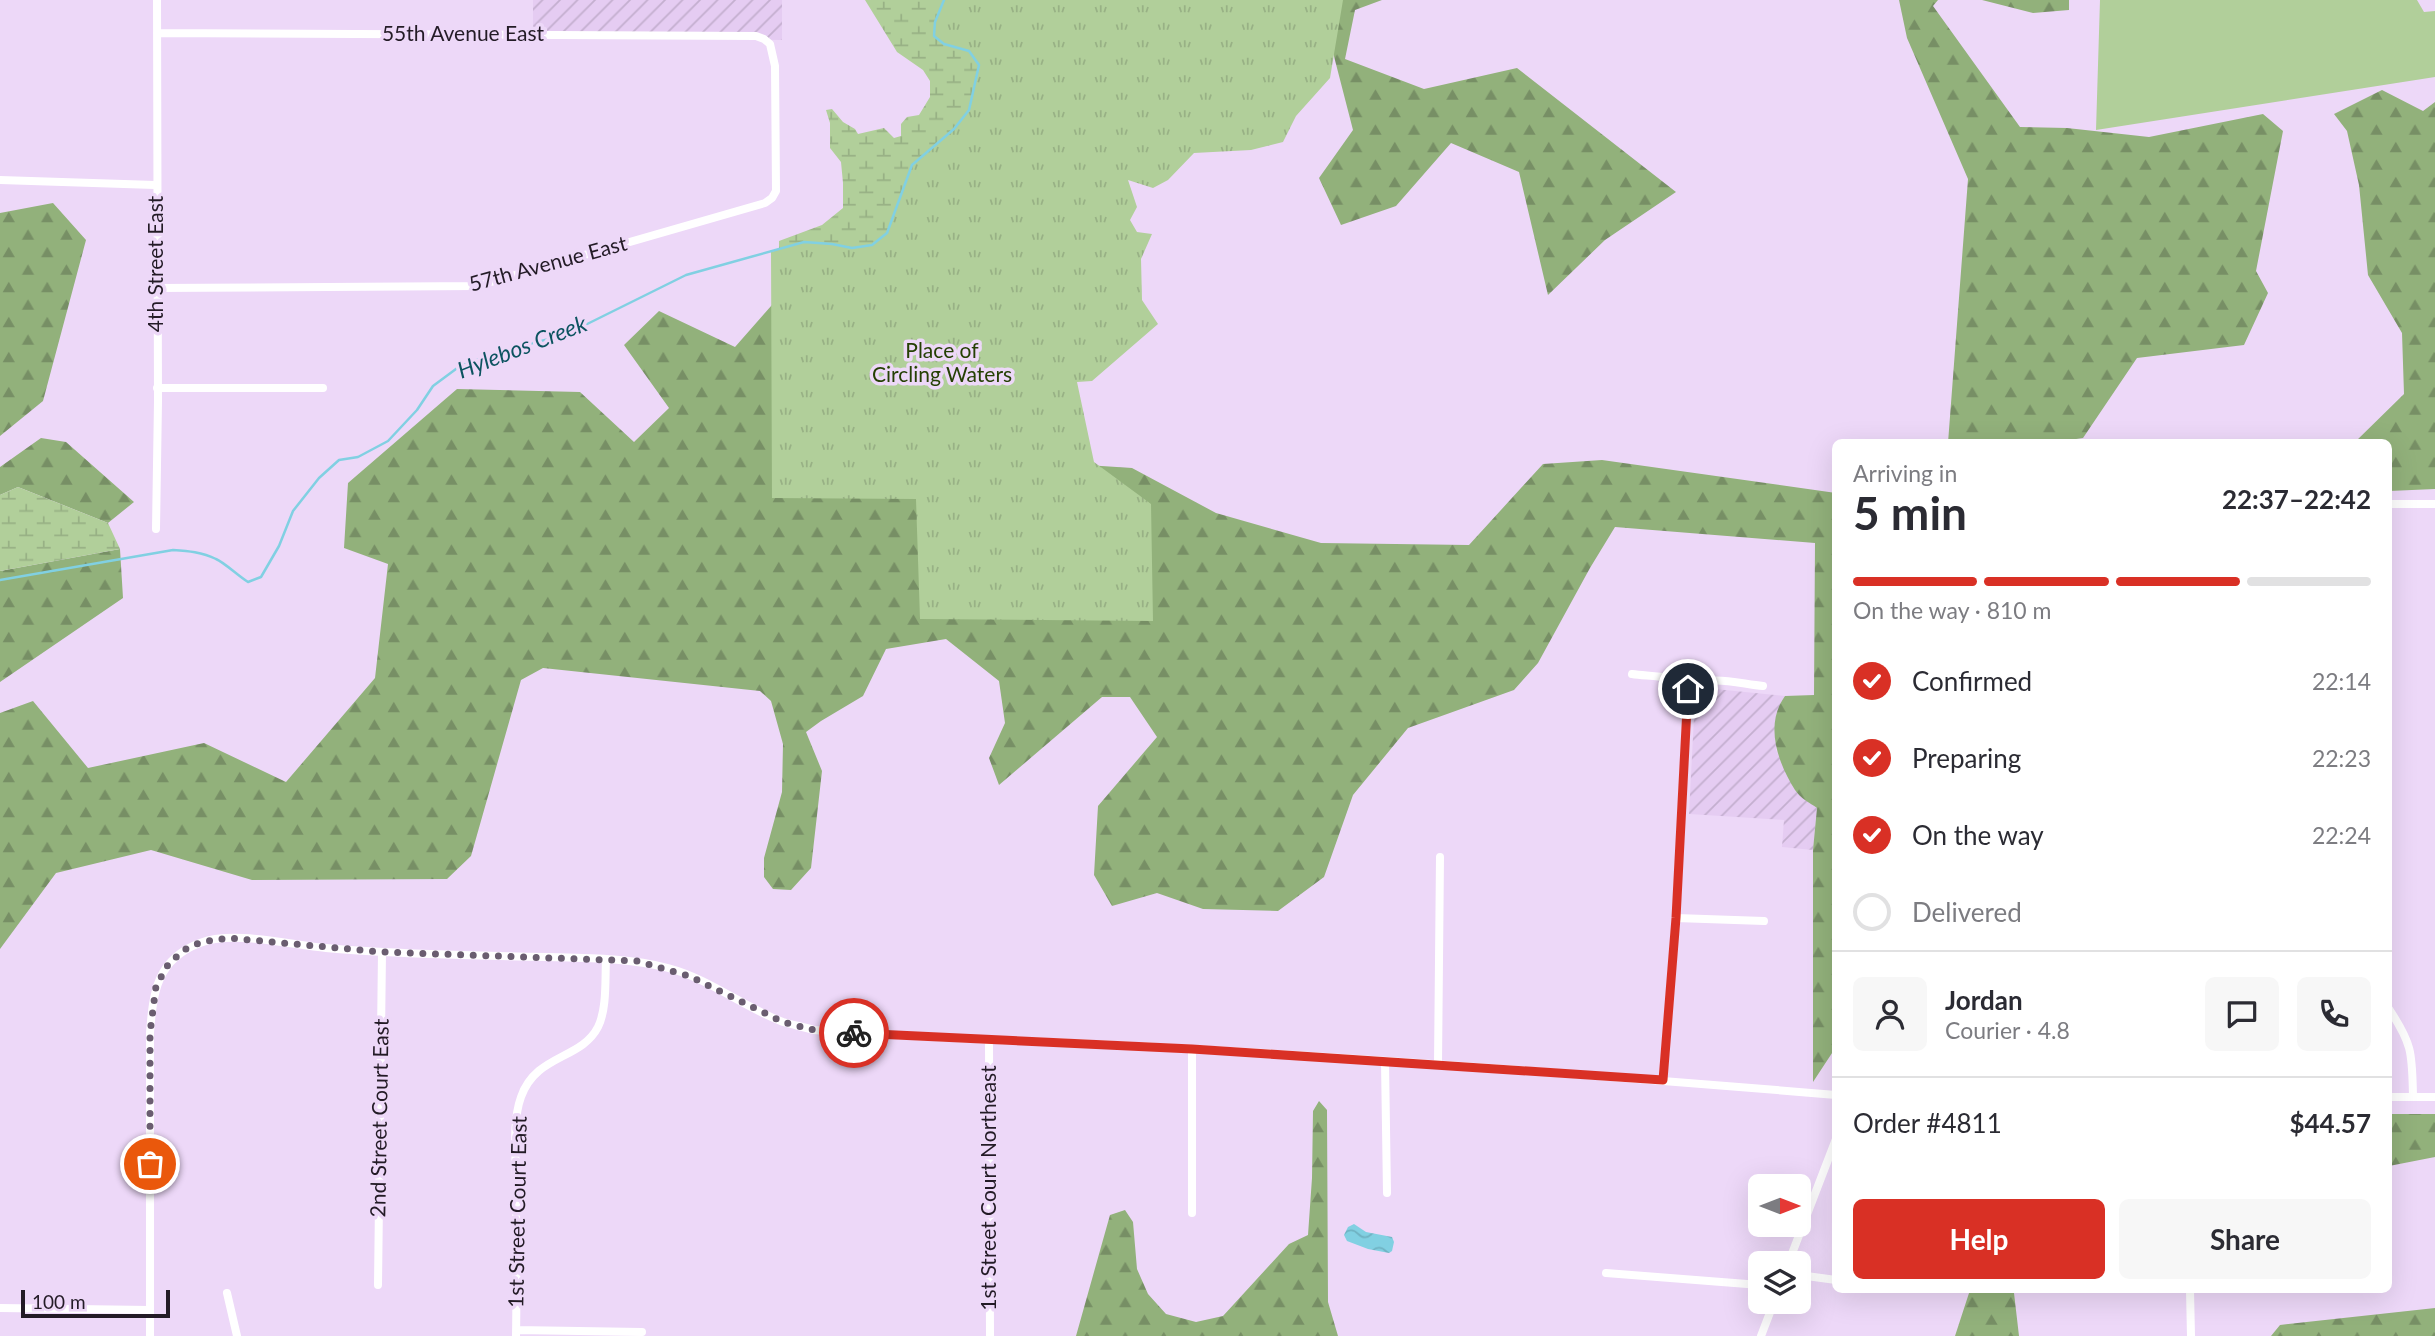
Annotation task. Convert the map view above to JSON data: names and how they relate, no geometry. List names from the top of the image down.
{
  "streets": {
    "street": [
      "55th Avenue East",
      "4th Street East",
      "57th Avenue East",
      "2nd Street Court East",
      "1st Street Court Northeast",
      "1st Street Court East"
    ]
  },
  "crossings": [
    ["55th Avenue East", "4th Street East"],
    ["55th Avenue East", "57th Avenue East"],
    ["4th Street East", "57th Avenue East"]
  ],
  "water": ["Hylebos Creek"],
  "parks": ["Place of Circling Waters"],
  "scale_bar": "100 m",
  "north": "right",
  "page": {
    "heading": ["5 min", "Arriving in", "22:37–22:42"],
    "panel": [
      "Jordan",
      "Courier · 4.8",
      "Order #4811",
      "$44.57"
    ],
    "bar": "On the way · 810 m",
    "list": [
      ["Confirmed", "22:14"],
      ["Preparing", "22:23"],
      ["On the way", "22:24"],
      "Delivered"
    ],
    "buttons": ["Help", "Share"],
    "scale": "100 m"
  }
}
